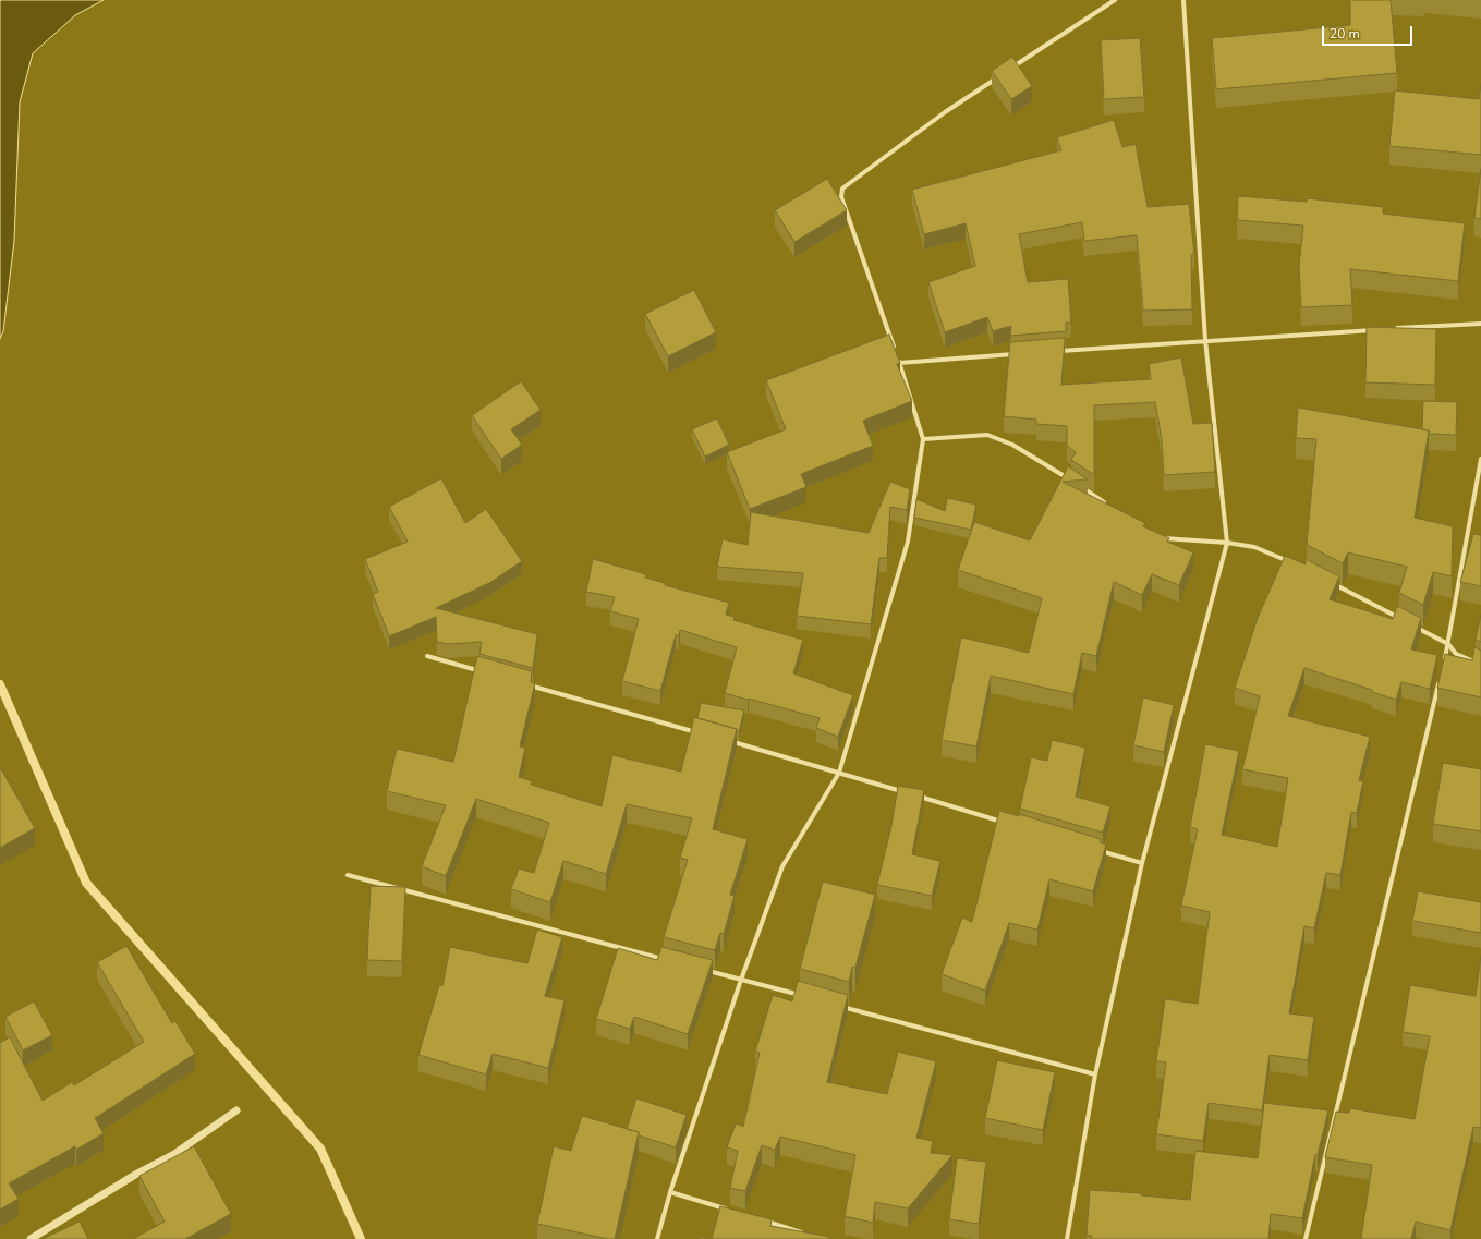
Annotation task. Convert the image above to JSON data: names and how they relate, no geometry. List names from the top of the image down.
{
  "scale_bar": "20 m"
}
